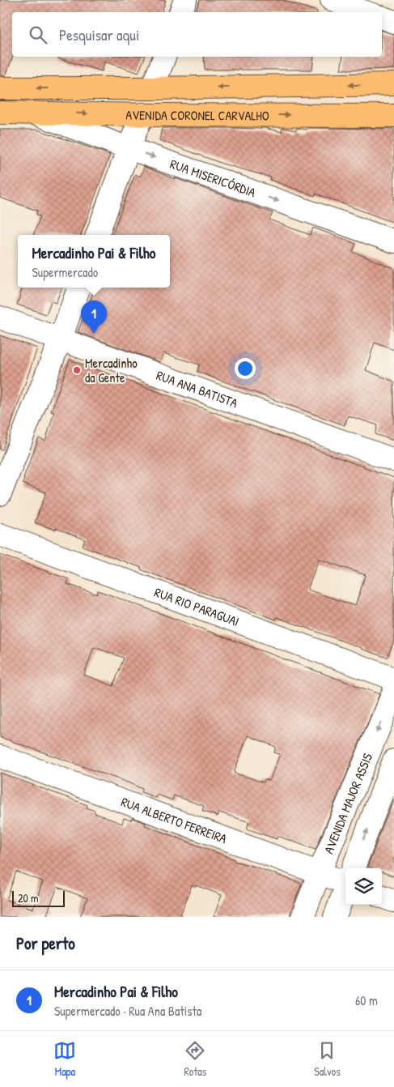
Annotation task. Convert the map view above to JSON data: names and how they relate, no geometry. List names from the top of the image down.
{
  "streets": {
    "main road": ["AVENIDA CORONEL CARVALHO"],
    "street": [
      "RUA MISERICÓRDIA",
      "RUA ANA BATISTA",
      "RUA RIO PARAGUAI",
      "AVENIDA MAJOR ASSIS",
      "RUA ALBERTO FERREIRA"
    ]
  },
  "crossings": [
    ["AVENIDA CORONEL CARVALHO", "RUA MISERICÓRDIA"],
    ["AVENIDA MAJOR ASSIS", "RUA ALBERTO FERREIRA"]
  ],
  "one_way": ["RUA MISERICÓRDIA"],
  "places": ["Mercadinho da Gente"],
  "scale_bar": "20 m",
  "page": {
    "search": "Pesquisar aqui",
    "popup": ["Mercadinho Pai & Filho", "Supermercado"],
    "pins": "1",
    "scale": "20 m",
    "heading": "Por perto",
    "list": [
      {
        "mark": "1",
        "name": "Mercadinho Pai & Filho",
        "note": "Supermercado · Rua Ana Batista",
        "value": "60 m"
      }
    ],
    "nav": ["Mapa", "Rotas", "Salvos"]
  }
}
